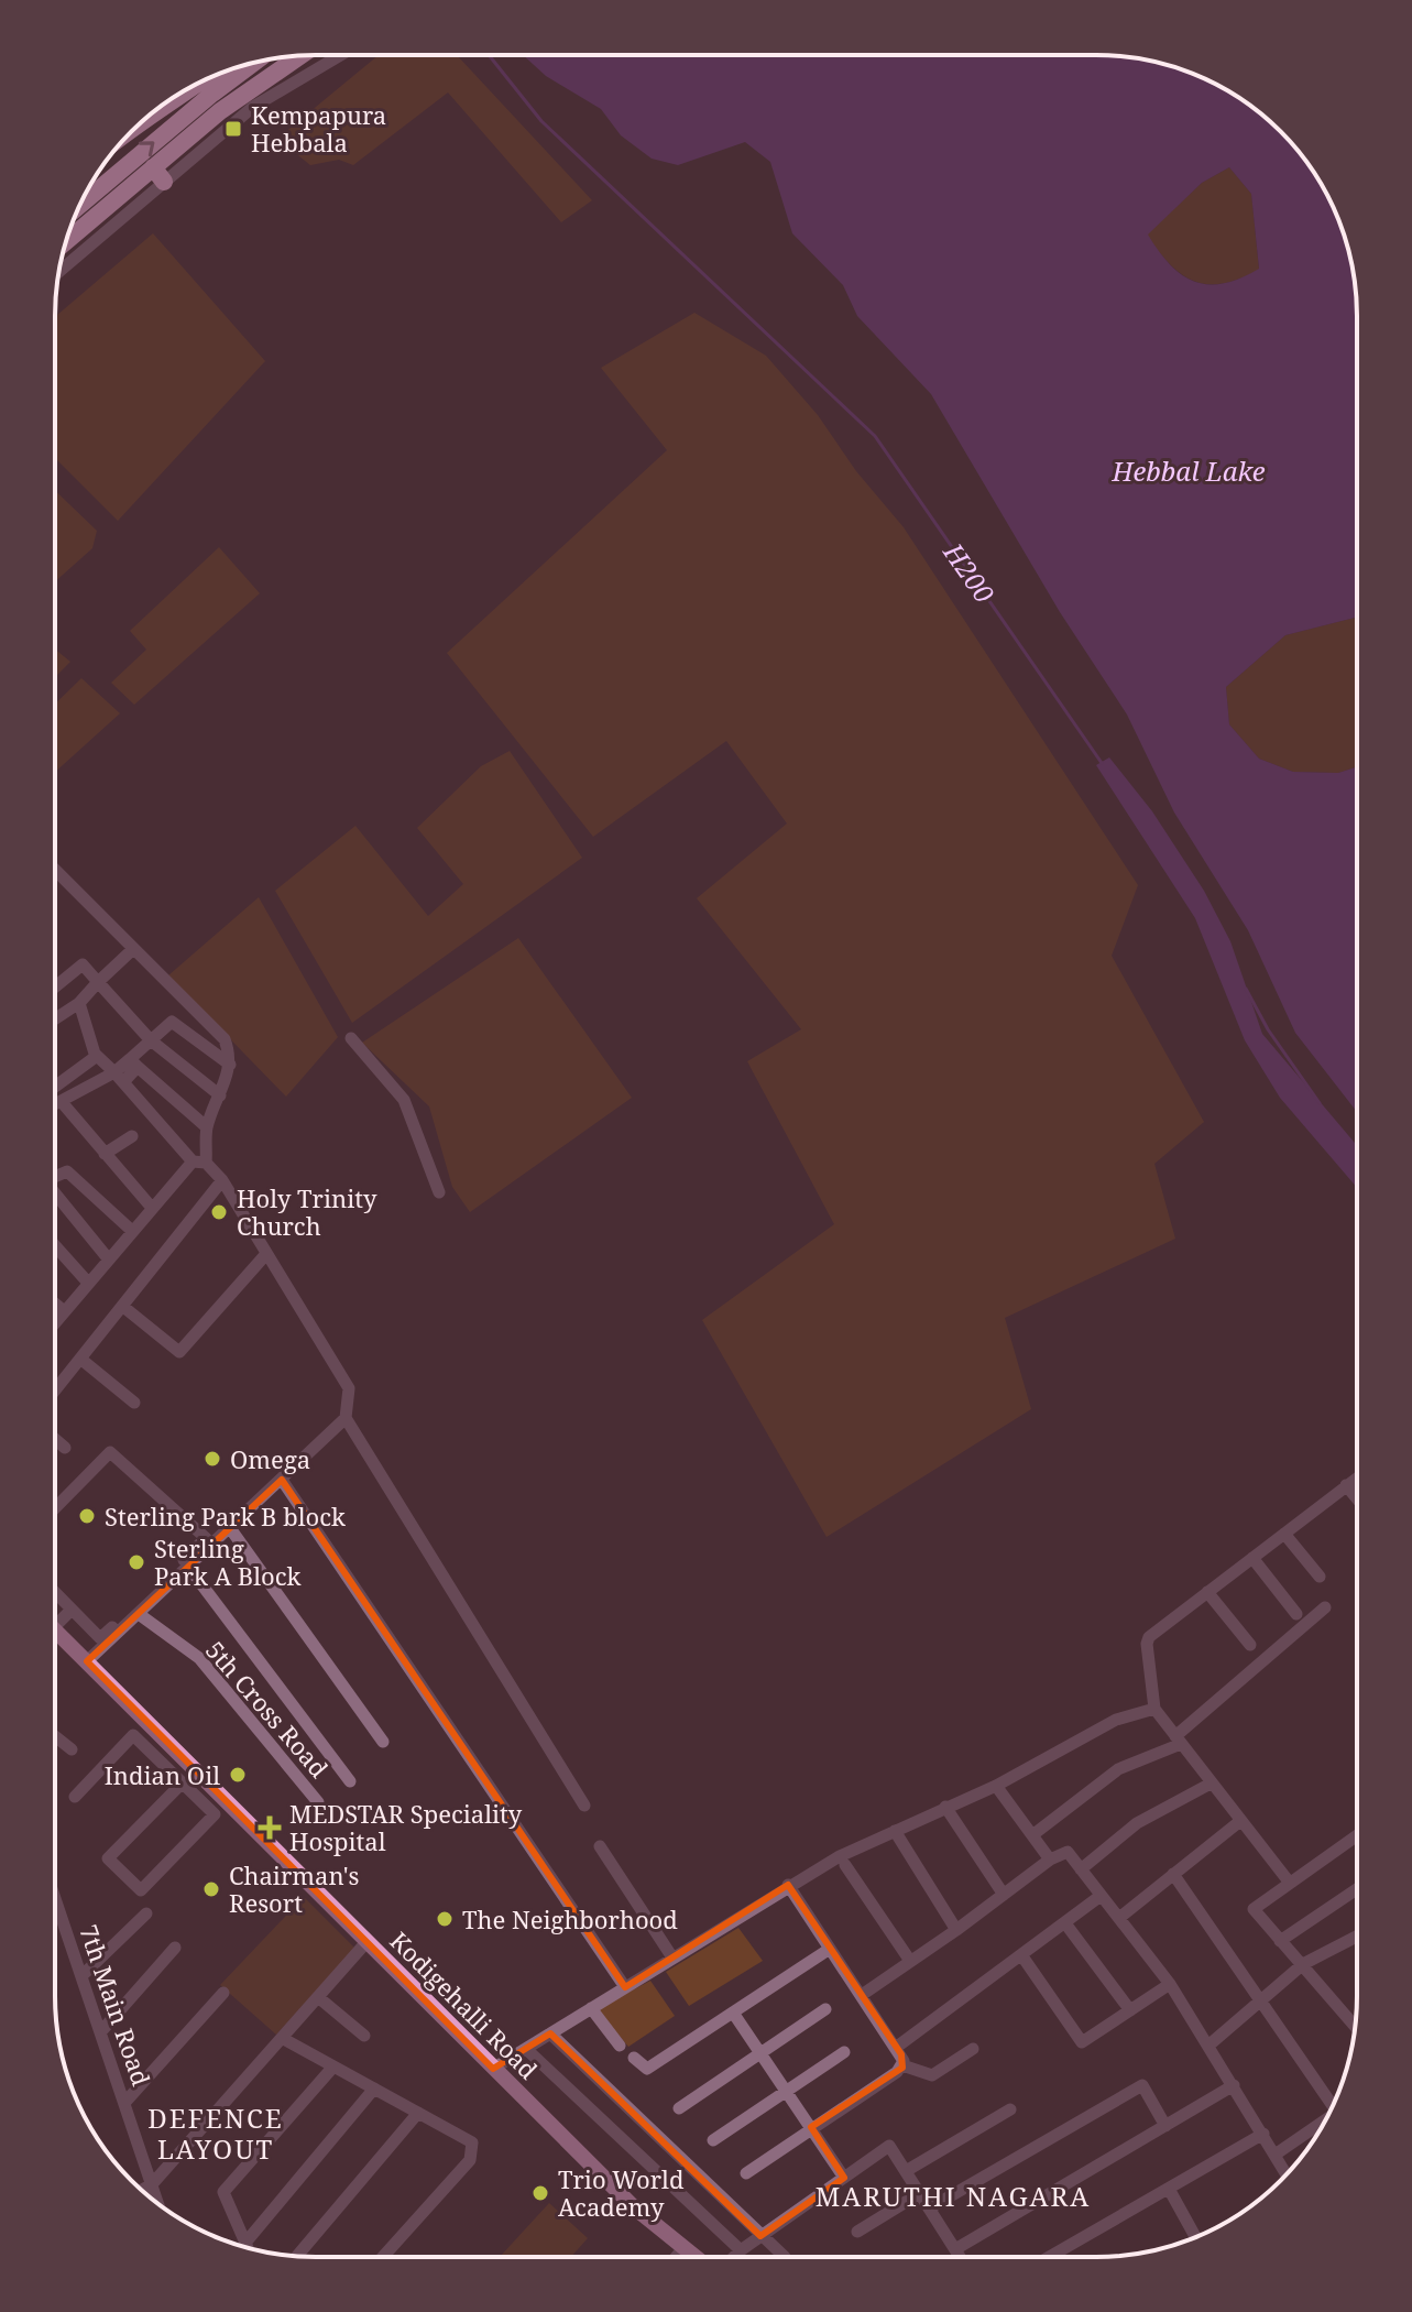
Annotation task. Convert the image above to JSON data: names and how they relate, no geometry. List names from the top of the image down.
{
  "streets": {
    "main road": ["Kodigehalli Road"],
    "street": ["5th Cross Road", "7th Main Road"]
  },
  "districts": ["DEFENCE LAYOUT", "MARUTHI NAGARA"],
  "water": ["Hebbal Lake", "H200"],
  "places": {
    "transit": ["Kempapura Hebbala"],
    "other": [
      "Holy Trinity Church",
      "Omega",
      "Sterling Park B block",
      "Sterling Park A Block",
      "Indian Oil",
      "Chairman's Resort",
      "The Neighborhood",
      "Trio World Academy"
    ],
    "health": ["MEDSTAR Speciality Hospital"]
  }
}
